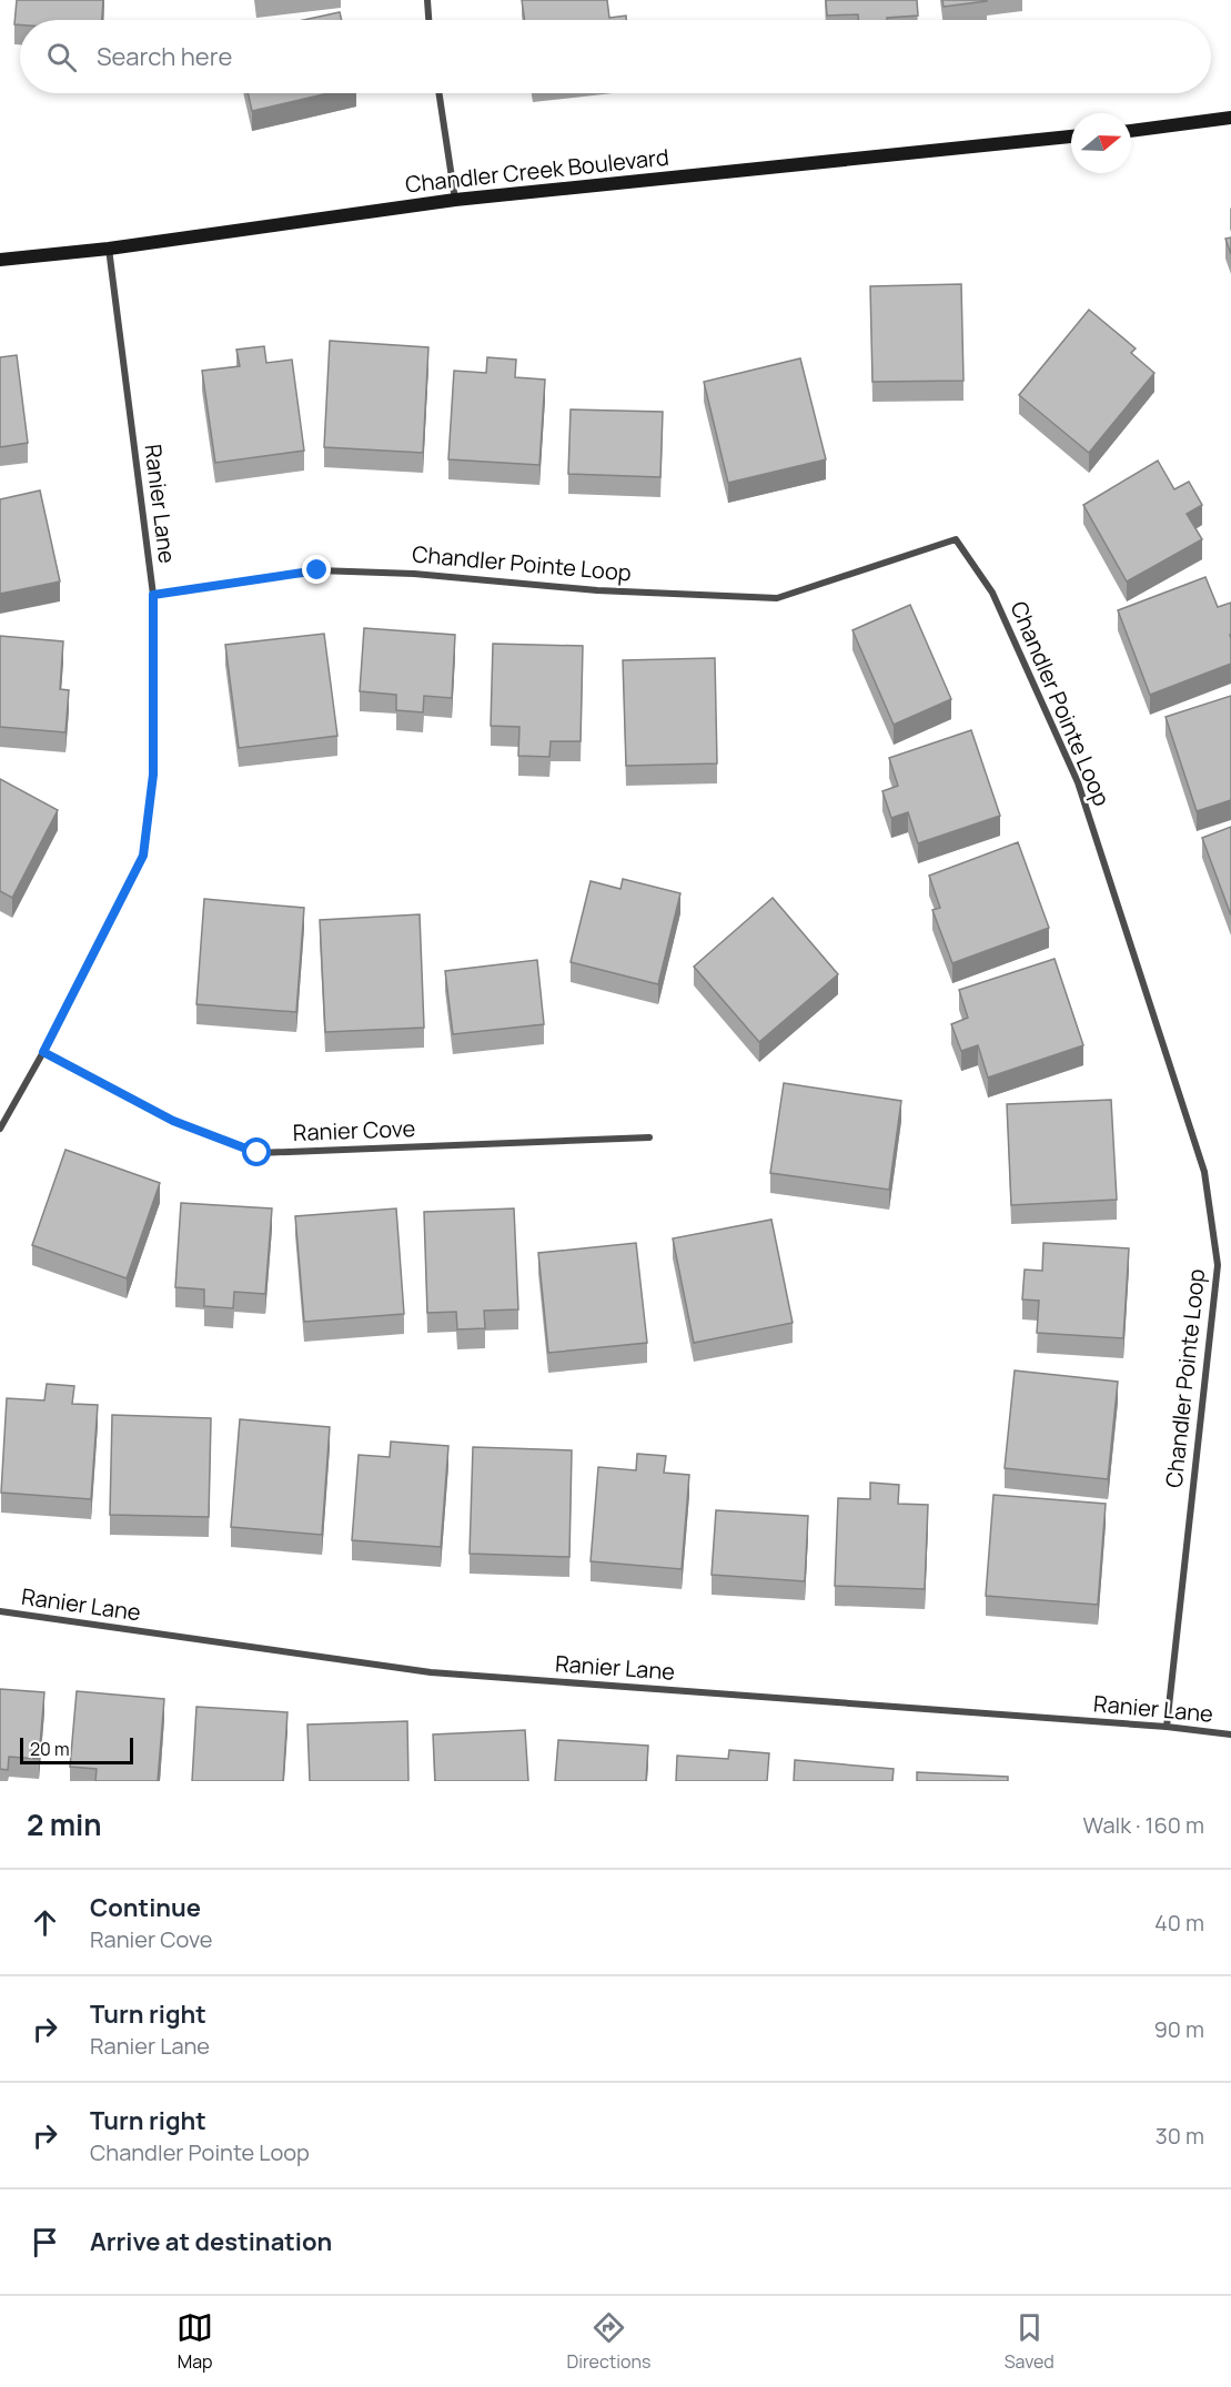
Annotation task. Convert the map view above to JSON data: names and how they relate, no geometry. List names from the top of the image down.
{
  "streets": {
    "street": [
      "Chandler Creek Boulevard",
      "Ranier Lane",
      "Chandler Pointe Loop",
      "Ranier Cove"
    ]
  },
  "crossings": [
    ["Chandler Creek Boulevard", "Ranier Lane"],
    ["Ranier Lane", "Chandler Pointe Loop"],
    ["Ranier Lane", "Ranier Cove"]
  ],
  "scale_bar": "20 m",
  "north": "right",
  "page": {
    "search": "Search here",
    "scale": "20 m",
    "heading": ["2 min", "Walk · 160 m"],
    "list": [
      ["Continue", "Ranier Cove", "40 m"],
      ["Turn right", "Ranier Lane", "90 m"],
      ["Turn right", "Chandler Pointe Loop", "30 m"],
      "Arrive at destination"
    ],
    "nav": ["Map", "Directions", "Saved"]
  }
}
